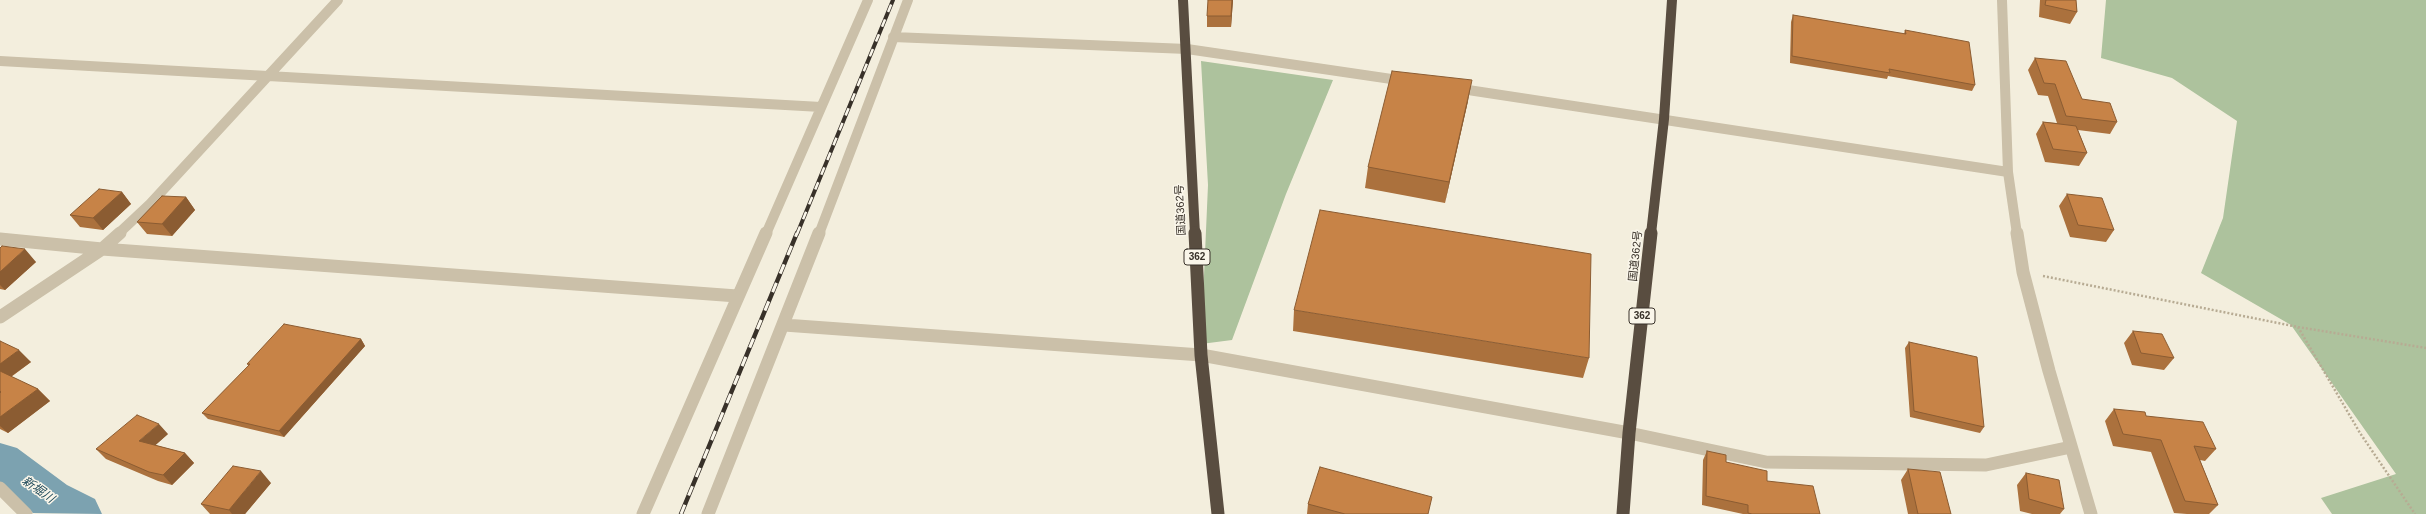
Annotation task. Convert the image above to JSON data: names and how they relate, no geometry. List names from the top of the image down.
{
  "streets": {
    "highway": ["国道362号", "362"]
  },
  "water": ["新堀川"]
}
